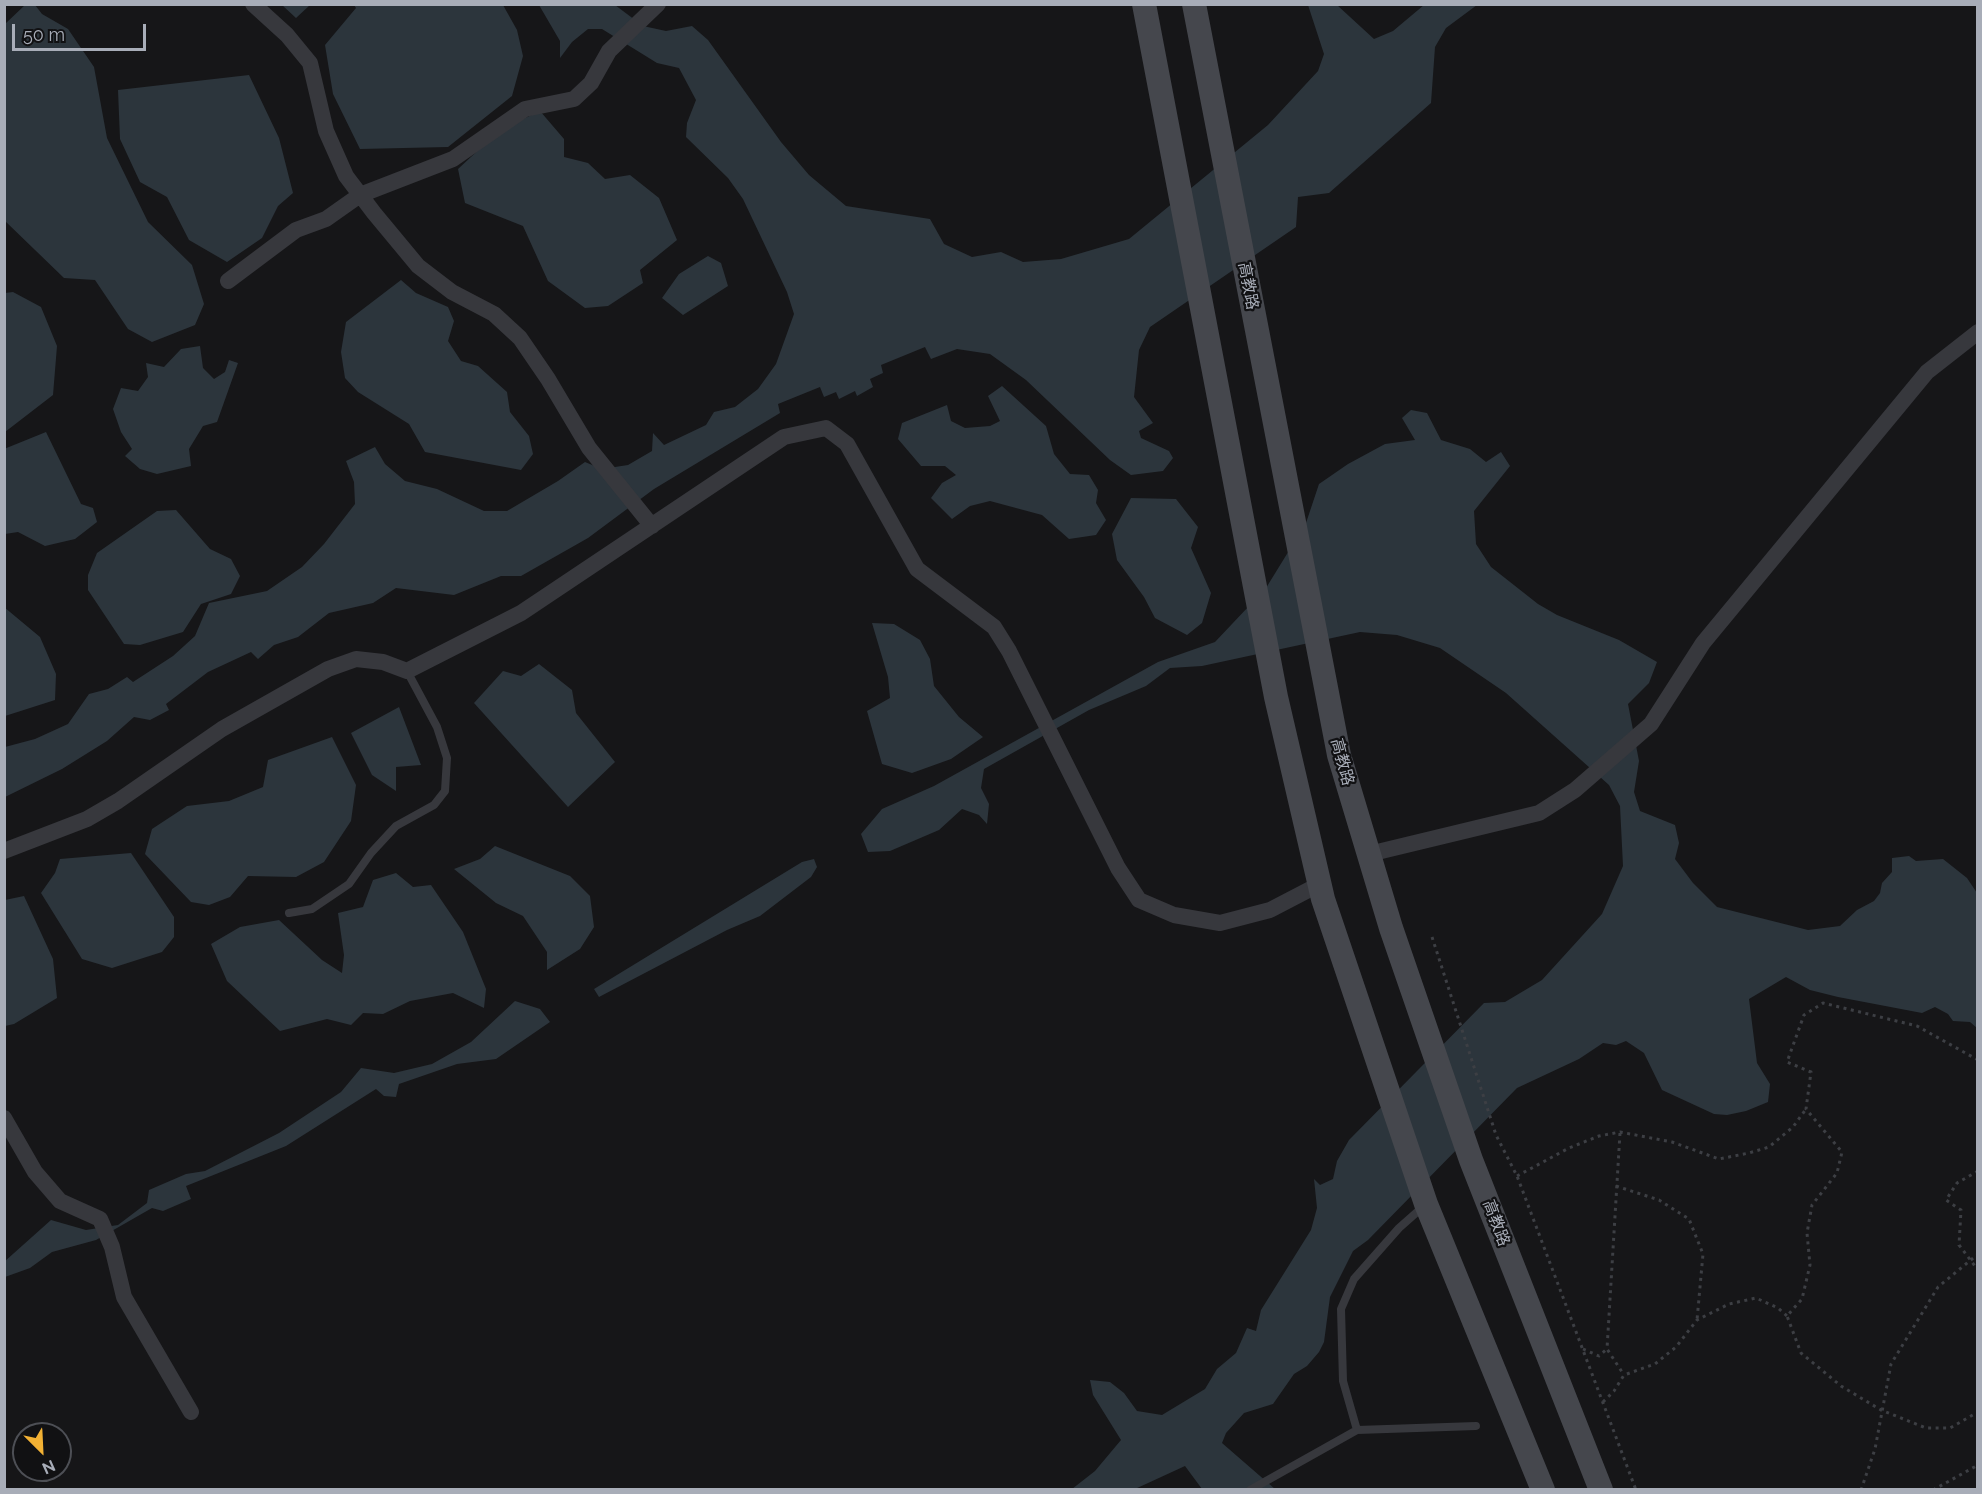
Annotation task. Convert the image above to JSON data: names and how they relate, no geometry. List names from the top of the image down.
{
  "streets": {
    "main road": ["高教路"]
  },
  "scale_bar": "50 m",
  "north": "bottom right"
}
